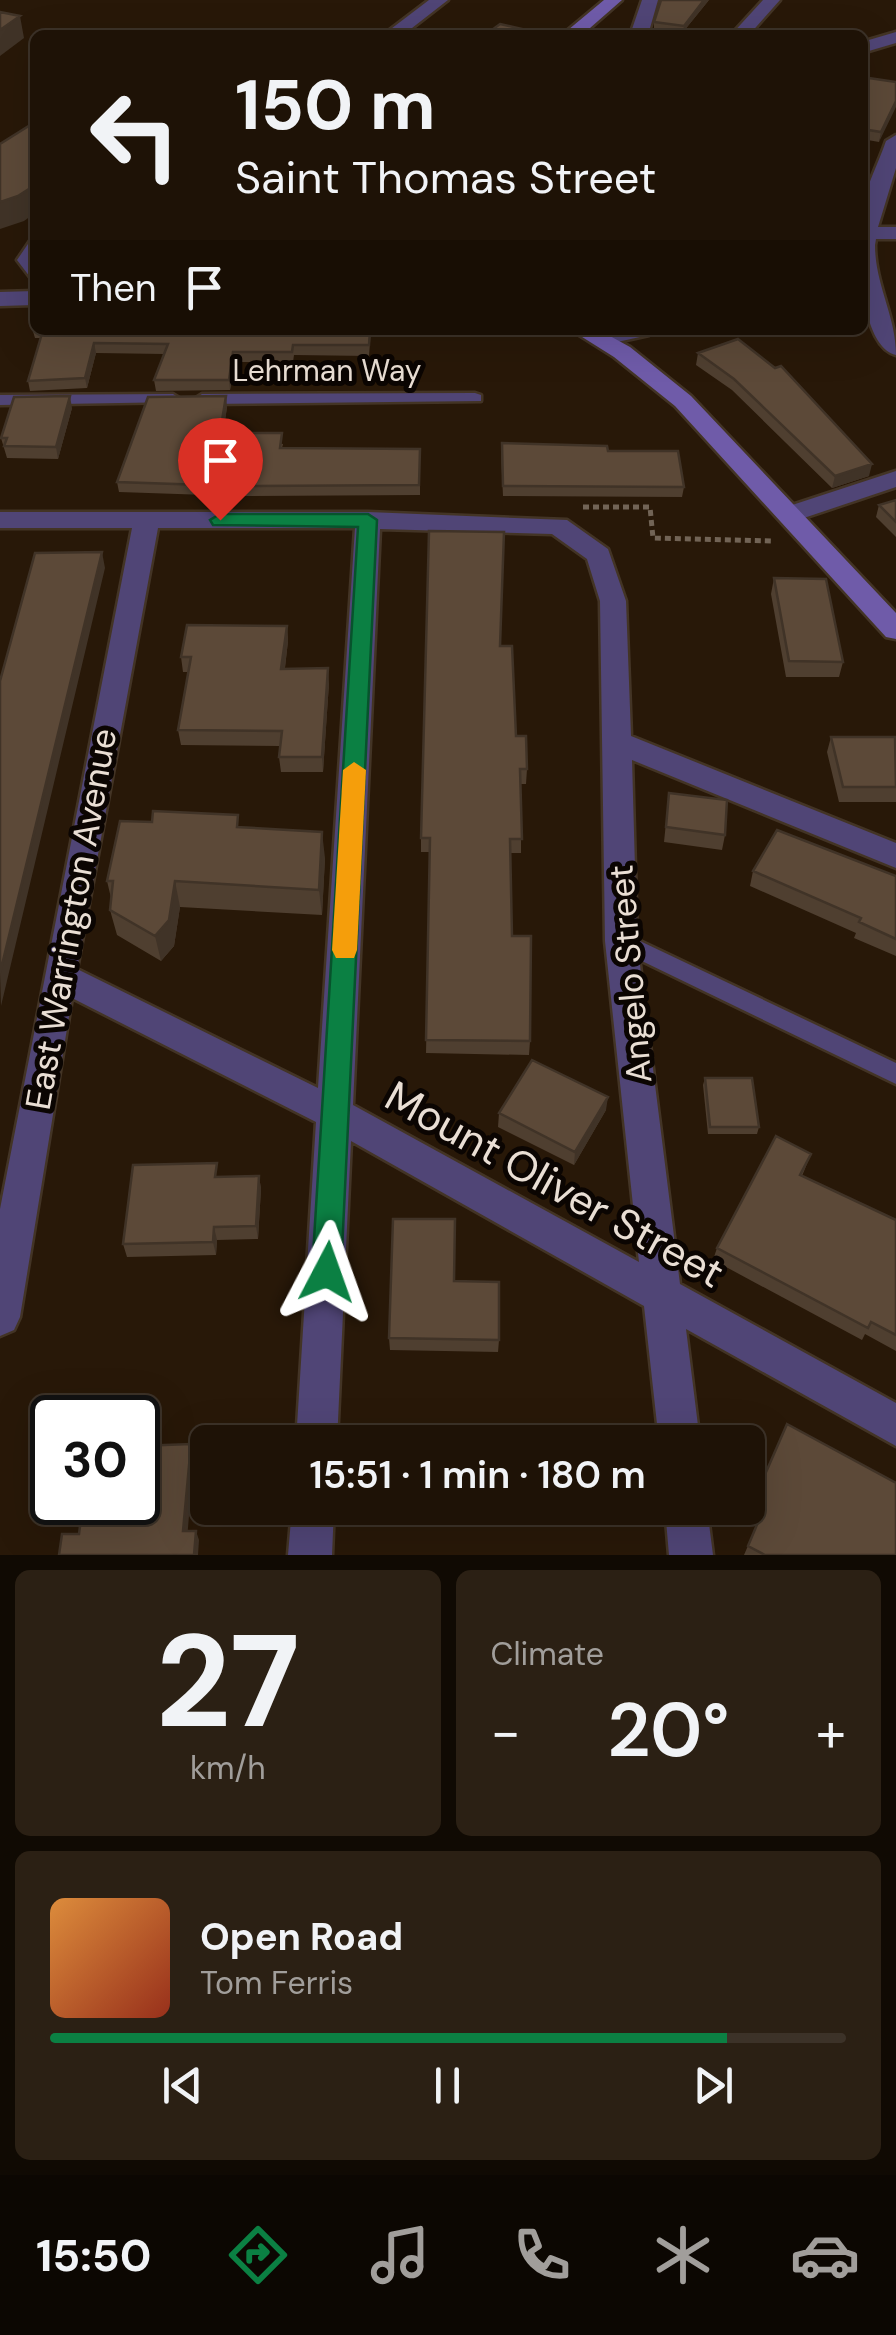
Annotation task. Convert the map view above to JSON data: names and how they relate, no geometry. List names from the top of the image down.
{
  "streets": {
    "street": ["East Warrington Avenue", "Angelo Street", "Mount Oliver Street"],
    "lane": ["Lehrman Way"]
  },
  "crossings": [
    ["East Warrington Avenue", "Mount Oliver Street"],
    ["Angelo Street", "Mount Oliver Street"]
  ],
  "page": {
    "turn": ["150 m", "Saint Thomas Street"],
    "then": "Then",
    "limit": "30",
    "trip": "15:51 · 1 min · 180 m",
    "tile": [
      ["27", "km/h"],
      "Climate"
    ],
    "heat": ["−", "20°", "+"],
    "song": ["Open Road", "Tom Ferris"],
    "tabs": "15:50"
  }
}
